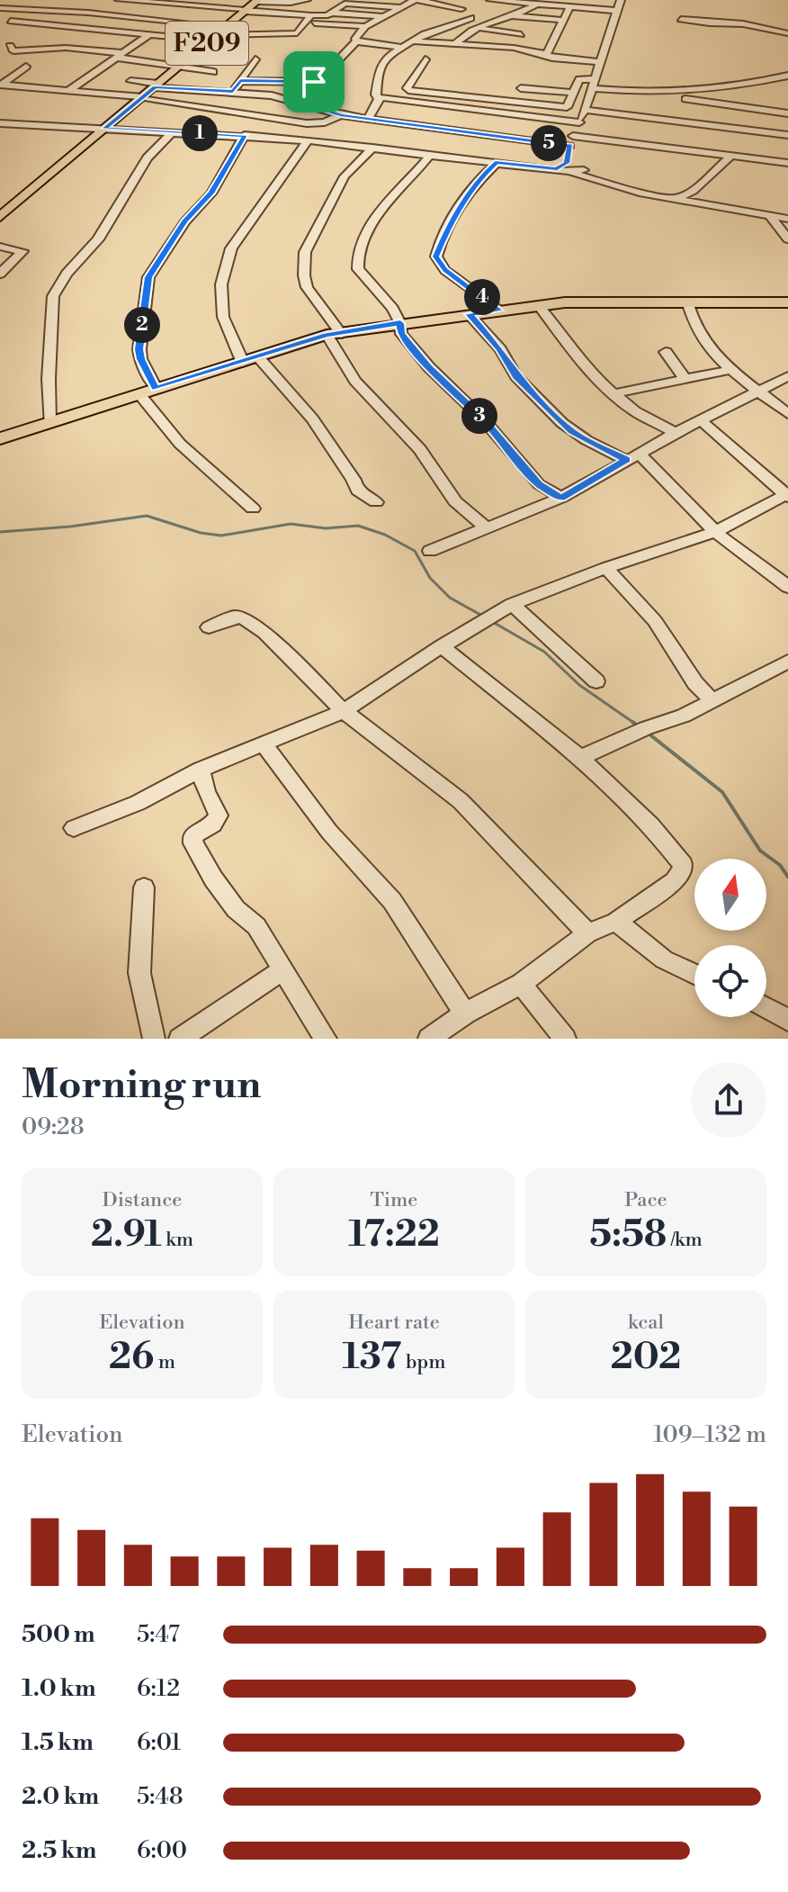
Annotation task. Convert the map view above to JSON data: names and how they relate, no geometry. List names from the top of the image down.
{
  "streets": {
    "main road": ["F209"]
  },
  "north": "top",
  "page": {
    "pins": [
      "1",
      "5",
      "4",
      "2",
      "3"
    ],
    "heading": ["Morning run", "09:28"],
    "stats": [
      ["Distance", "2.91 km"],
      ["Time", "17:22"],
      ["Pace", "5:58 /km"],
      ["Elevation", "26 m"],
      ["Heart rate", "137 bpm"],
      ["kcal", "202"]
    ],
    "chart": ["Elevation", "109–132 m"],
    "list": [
      {
        "name": "500 m",
        "note": "5:47"
      },
      {
        "name": "1.0 km",
        "note": "6:12"
      },
      {
        "name": "1.5 km",
        "note": "6:01"
      },
      {
        "name": "2.0 km",
        "note": "5:48"
      },
      {
        "name": "2.5 km",
        "note": "6:00"
      }
    ]
  }
}
